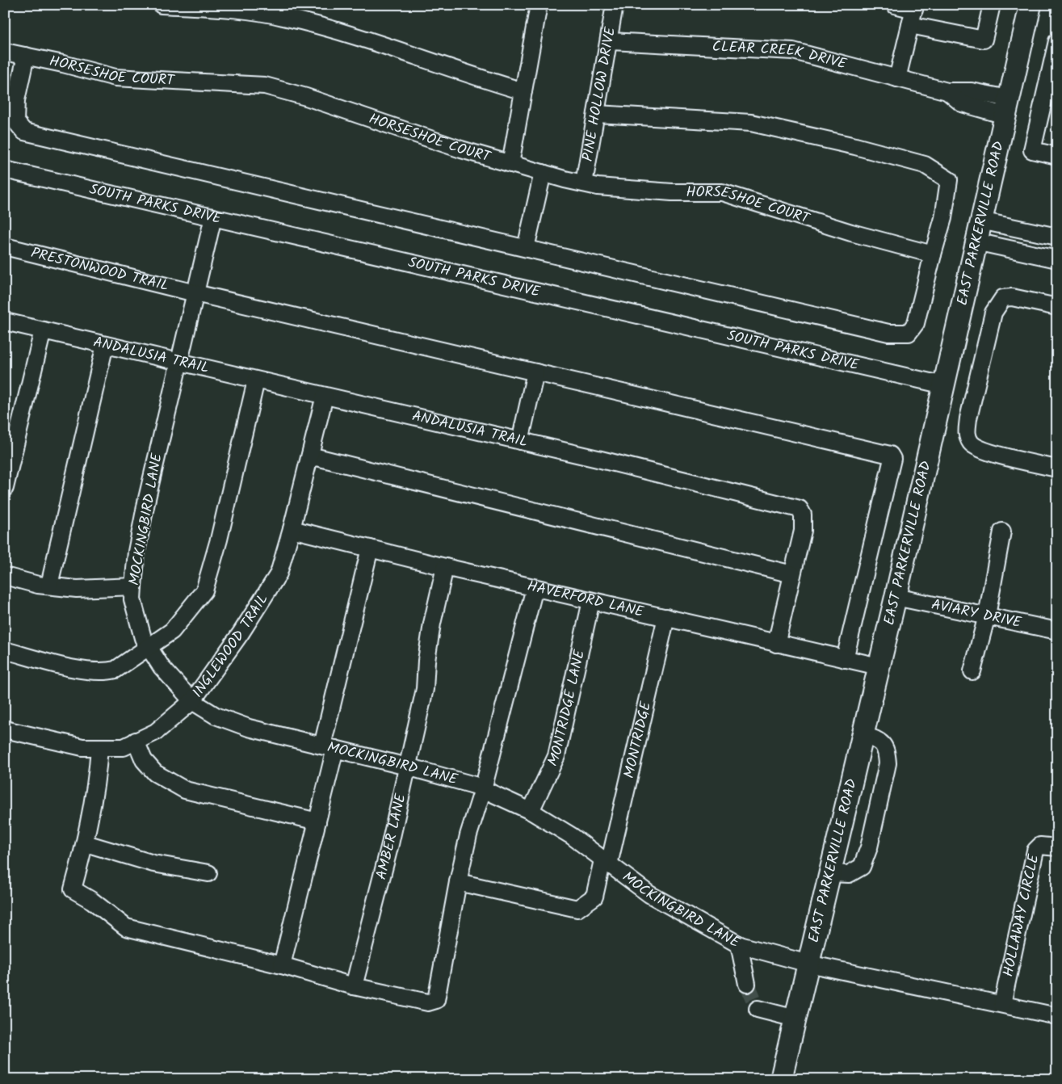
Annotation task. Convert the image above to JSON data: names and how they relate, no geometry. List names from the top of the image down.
{
  "streets": {
    "main road": ["EAST PARKERVILLE ROAD"],
    "street": [
      "CLEAR CREEK DRIVE",
      "HORSESHOE COURT",
      "PINE HOLLOW DRIVE",
      "SOUTH PARKS DRIVE",
      "PRESTONWOOD TRAIL",
      "ANDALUSIA TRAIL",
      "MOCKINGBIRD LANE",
      "HAVERFORD LANE",
      "AVIARY DRIVE",
      "INGLEWOOD TRAIL",
      "MONTRIDGE LANE",
      "MONTRIDGE",
      "AMBER LANE",
      "HOLLAWAY CIRCLE"
    ]
  },
  "crossings": [
    ["CLEAR CREEK DRIVE", "PINE HOLLOW DRIVE"],
    ["CLEAR CREEK DRIVE", "EAST PARKERVILLE ROAD"],
    ["HORSESHOE COURT", "PINE HOLLOW DRIVE"],
    ["SOUTH PARKS DRIVE", "EAST PARKERVILLE ROAD"],
    ["SOUTH PARKS DRIVE", "MOCKINGBIRD LANE"],
    ["EAST PARKERVILLE ROAD", "MOCKINGBIRD LANE"],
    ["EAST PARKERVILLE ROAD", "HAVERFORD LANE"],
    ["EAST PARKERVILLE ROAD", "AVIARY DRIVE"],
    ["PRESTONWOOD TRAIL", "MOCKINGBIRD LANE"],
    ["PRESTONWOOD TRAIL", "HAVERFORD LANE"],
    ["ANDALUSIA TRAIL", "MOCKINGBIRD LANE"],
    ["ANDALUSIA TRAIL", "HAVERFORD LANE"],
    ["ANDALUSIA TRAIL", "INGLEWOOD TRAIL"],
    ["MOCKINGBIRD LANE", "INGLEWOOD TRAIL"],
    ["MOCKINGBIRD LANE", "MONTRIDGE LANE"],
    ["MOCKINGBIRD LANE", "MONTRIDGE"],
    ["MOCKINGBIRD LANE", "AMBER LANE"],
    ["MOCKINGBIRD LANE", "HOLLAWAY CIRCLE"],
    ["HAVERFORD LANE", "INGLEWOOD TRAIL"],
    ["HAVERFORD LANE", "MONTRIDGE LANE"],
    ["HAVERFORD LANE", "MONTRIDGE"],
    ["HAVERFORD LANE", "AMBER LANE"]
  ]
}
